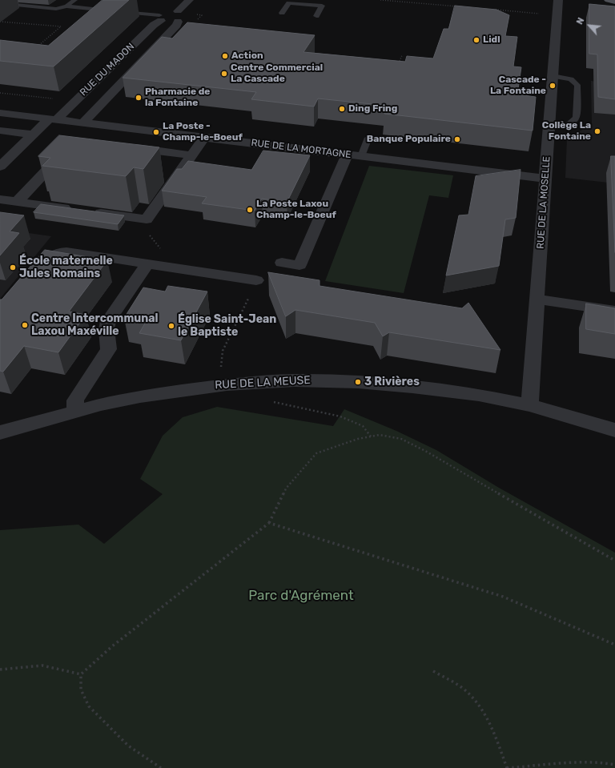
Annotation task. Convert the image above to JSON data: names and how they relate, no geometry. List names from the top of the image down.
{
  "streets": {
    "street": [
      "RUE DU MADON",
      "RUE DE LA MORTAGNE",
      "RUE DE LA MOSELLE",
      "RUE DE LA MEUSE"
    ]
  },
  "crossings": [
    ["RUE DU MADON", "RUE DE LA MORTAGNE"],
    ["RUE DE LA MORTAGNE", "RUE DE LA MOSELLE"],
    ["RUE DE LA MOSELLE", "RUE DE LA MEUSE"]
  ],
  "parks": ["Parc d'Agrément"],
  "places": [
    "Lidl",
    "Action",
    "Centre Commercial La Cascade",
    "Cascade - La Fontaine",
    "Pharmacie de la Fontaine",
    "Ding Fring",
    "Collège La Fontaine",
    "La Poste - Champ-le-Boeuf",
    "Banque Populaire",
    "La Poste Laxou Champ-le-Boeuf",
    "École maternelle Jules Romains",
    "Centre Intercommunal Laxou Maxéville",
    "Église Saint-Jean le Baptiste",
    "3 Rivières"
  ],
  "north": "top left"
}
